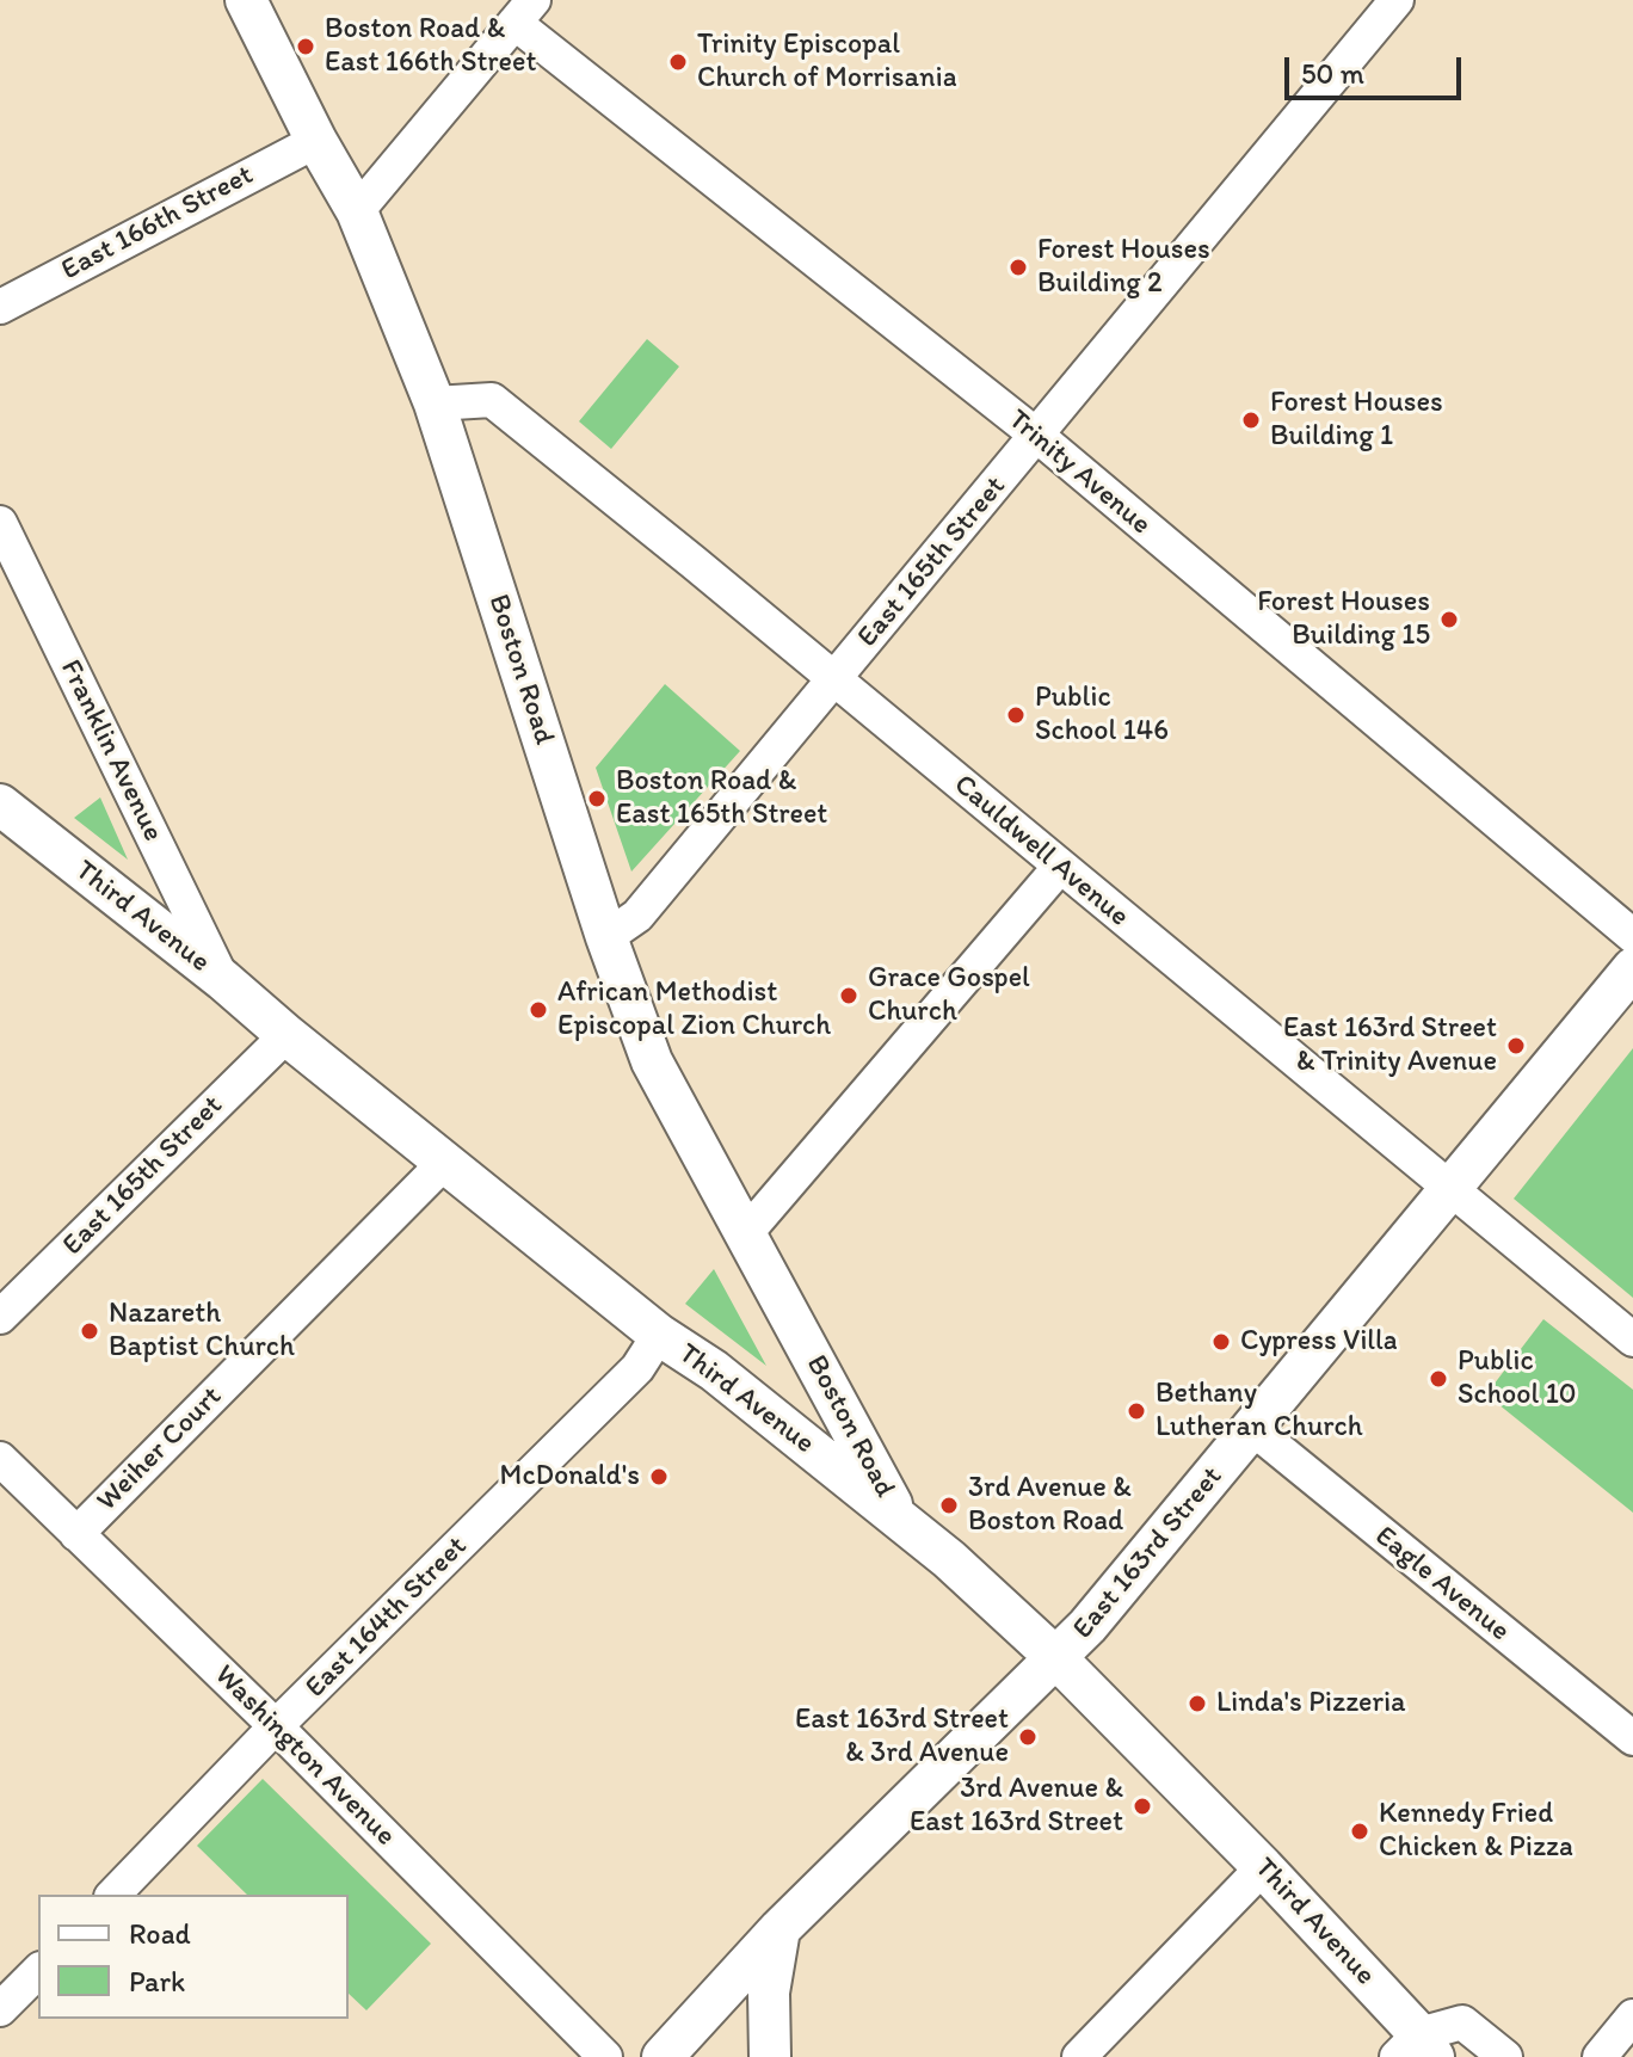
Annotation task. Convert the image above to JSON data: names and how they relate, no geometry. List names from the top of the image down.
{
  "streets": {
    "main road": ["Boston Road", "Third Avenue", "East 163rd Street"],
    "street": [
      "East 166th Street",
      "Trinity Avenue",
      "East 165th Street",
      "Franklin Avenue",
      "Cauldwell Avenue",
      "Weiher Court",
      "Eagle Avenue",
      "East 164th Street",
      "Washington Avenue"
    ]
  },
  "crossings": [
    ["East 166th Street", "Boston Road"],
    ["Trinity Avenue", "East 165th Street"],
    ["East 165th Street", "Boston Road"],
    ["East 165th Street", "Cauldwell Avenue"],
    ["East 165th Street", "Third Avenue"],
    ["Boston Road", "Cauldwell Avenue"],
    ["Boston Road", "Third Avenue"],
    ["Franklin Avenue", "Third Avenue"],
    ["Cauldwell Avenue", "East 163rd Street"],
    ["Third Avenue", "Weiher Court"],
    ["Third Avenue", "East 163rd Street"],
    ["Third Avenue", "East 164th Street"],
    ["Weiher Court", "Washington Avenue"],
    ["East 163rd Street", "Eagle Avenue"],
    ["East 164th Street", "Washington Avenue"]
  ],
  "places": [
    "Boston Road & East 166th Street",
    "Trinity Episcopal Church of Morrisania",
    "Forest Houses Building 2",
    "Forest Houses Building 1",
    "Forest Houses Building 15",
    "Public School 146",
    "Boston Road & East 165th Street",
    "Grace Gospel Church",
    "African Methodist Episcopal Zion Church",
    "East 163rd Street & Trinity Avenue",
    "Nazareth Baptist Church",
    "Cypress Villa",
    "Public School 10",
    "Bethany Lutheran Church",
    "McDonald's",
    "3rd Avenue & Boston Road",
    "Linda's Pizzeria",
    "East 163rd Street & 3rd Avenue",
    "3rd Avenue & East 163rd Street",
    "Kennedy Fried Chicken & Pizza"
  ],
  "legend": ["Road", "Park"],
  "scale_bar": "50 m"
}
